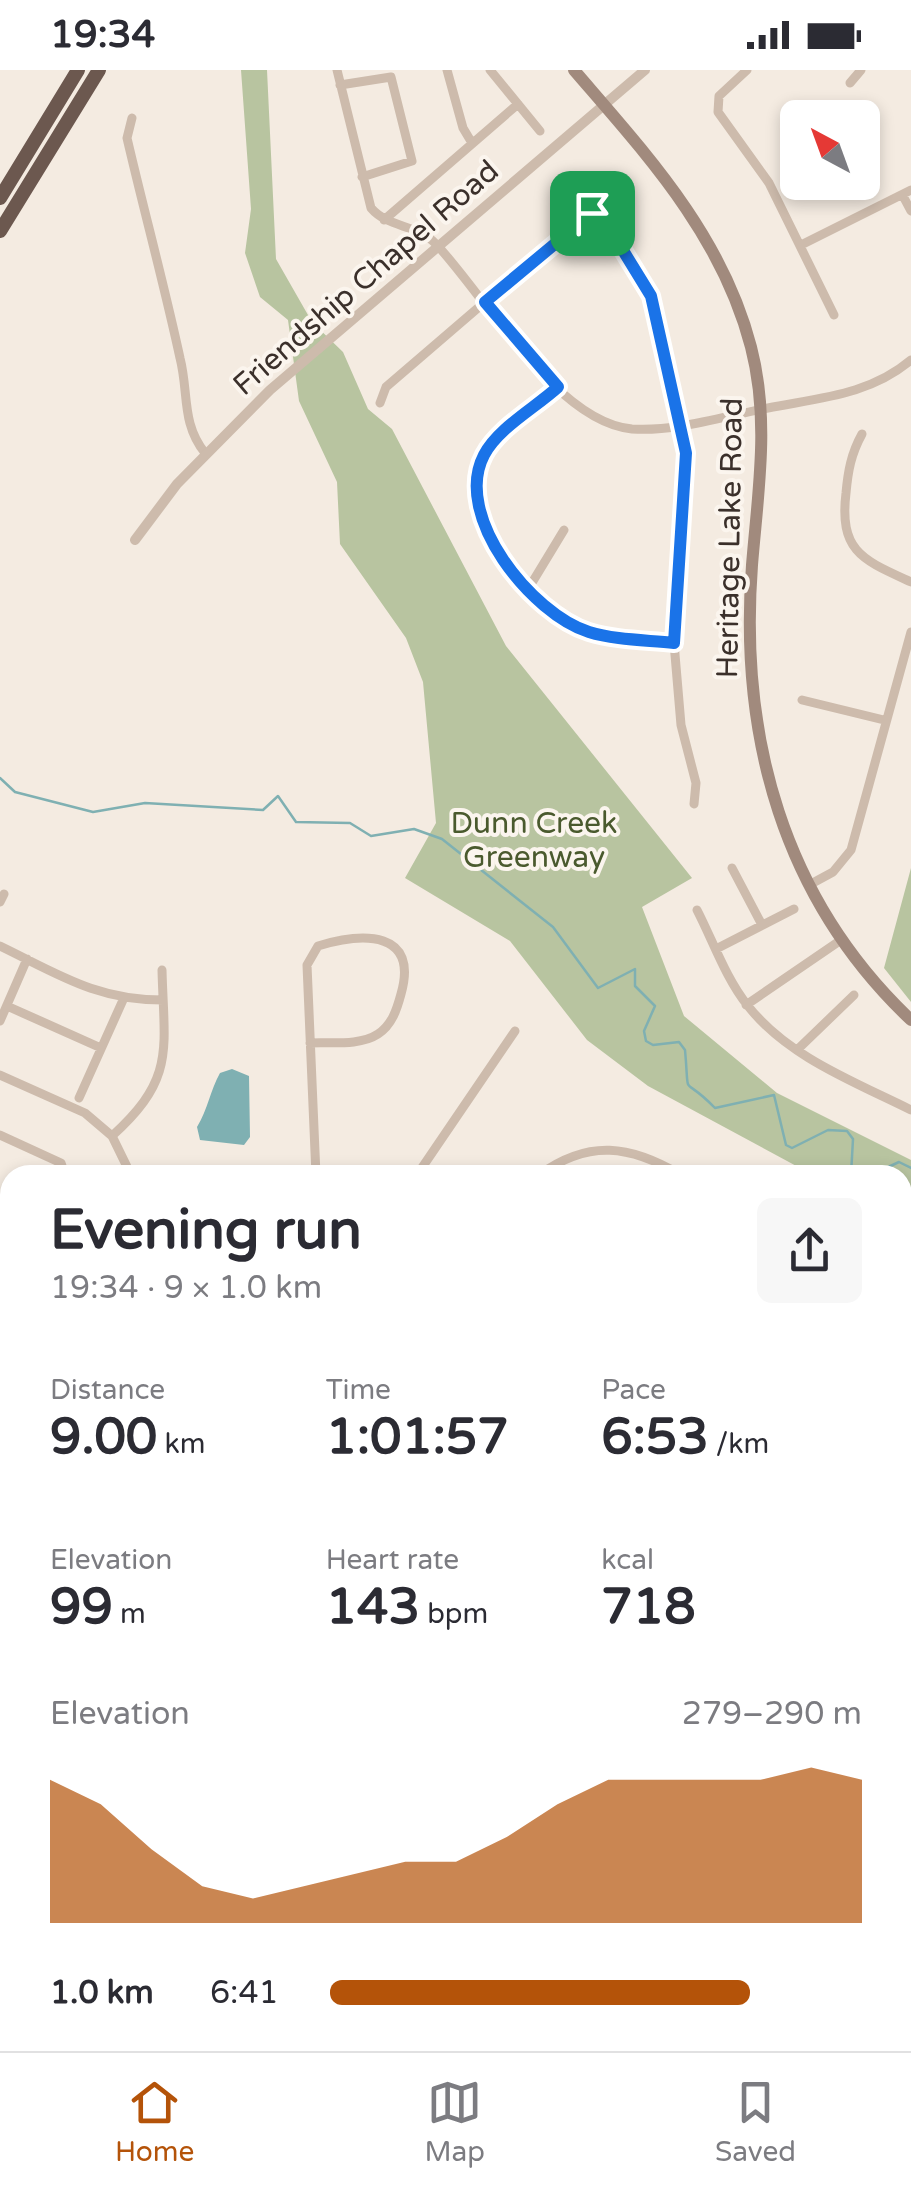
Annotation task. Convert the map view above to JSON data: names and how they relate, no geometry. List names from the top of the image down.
{
  "streets": {
    "main road": ["Heritage Lake Road"],
    "street": ["Friendship Chapel Road"]
  },
  "crossings": [
    ["Friendship Chapel Road", "Heritage Lake Road"]
  ],
  "parks": ["Dunn Creek Greenway"],
  "north": "top left",
  "page": {
    "status": "19:34",
    "heading": ["Evening run", "19:34 · 9 × 1.0 km"],
    "stats": [
      ["Distance", "9.00 km"],
      ["Time", "1:01:57"],
      ["Pace", "6:53 /km"],
      ["Elevation", "99 m"],
      ["Heart rate", "143 bpm"],
      ["kcal", "718"]
    ],
    "chart": ["Elevation", "279–290 m"],
    "list": [
      {
        "name": "1.0 km",
        "note": "6:41"
      }
    ],
    "tabs": ["Home", "Map", "Saved"]
  }
}
